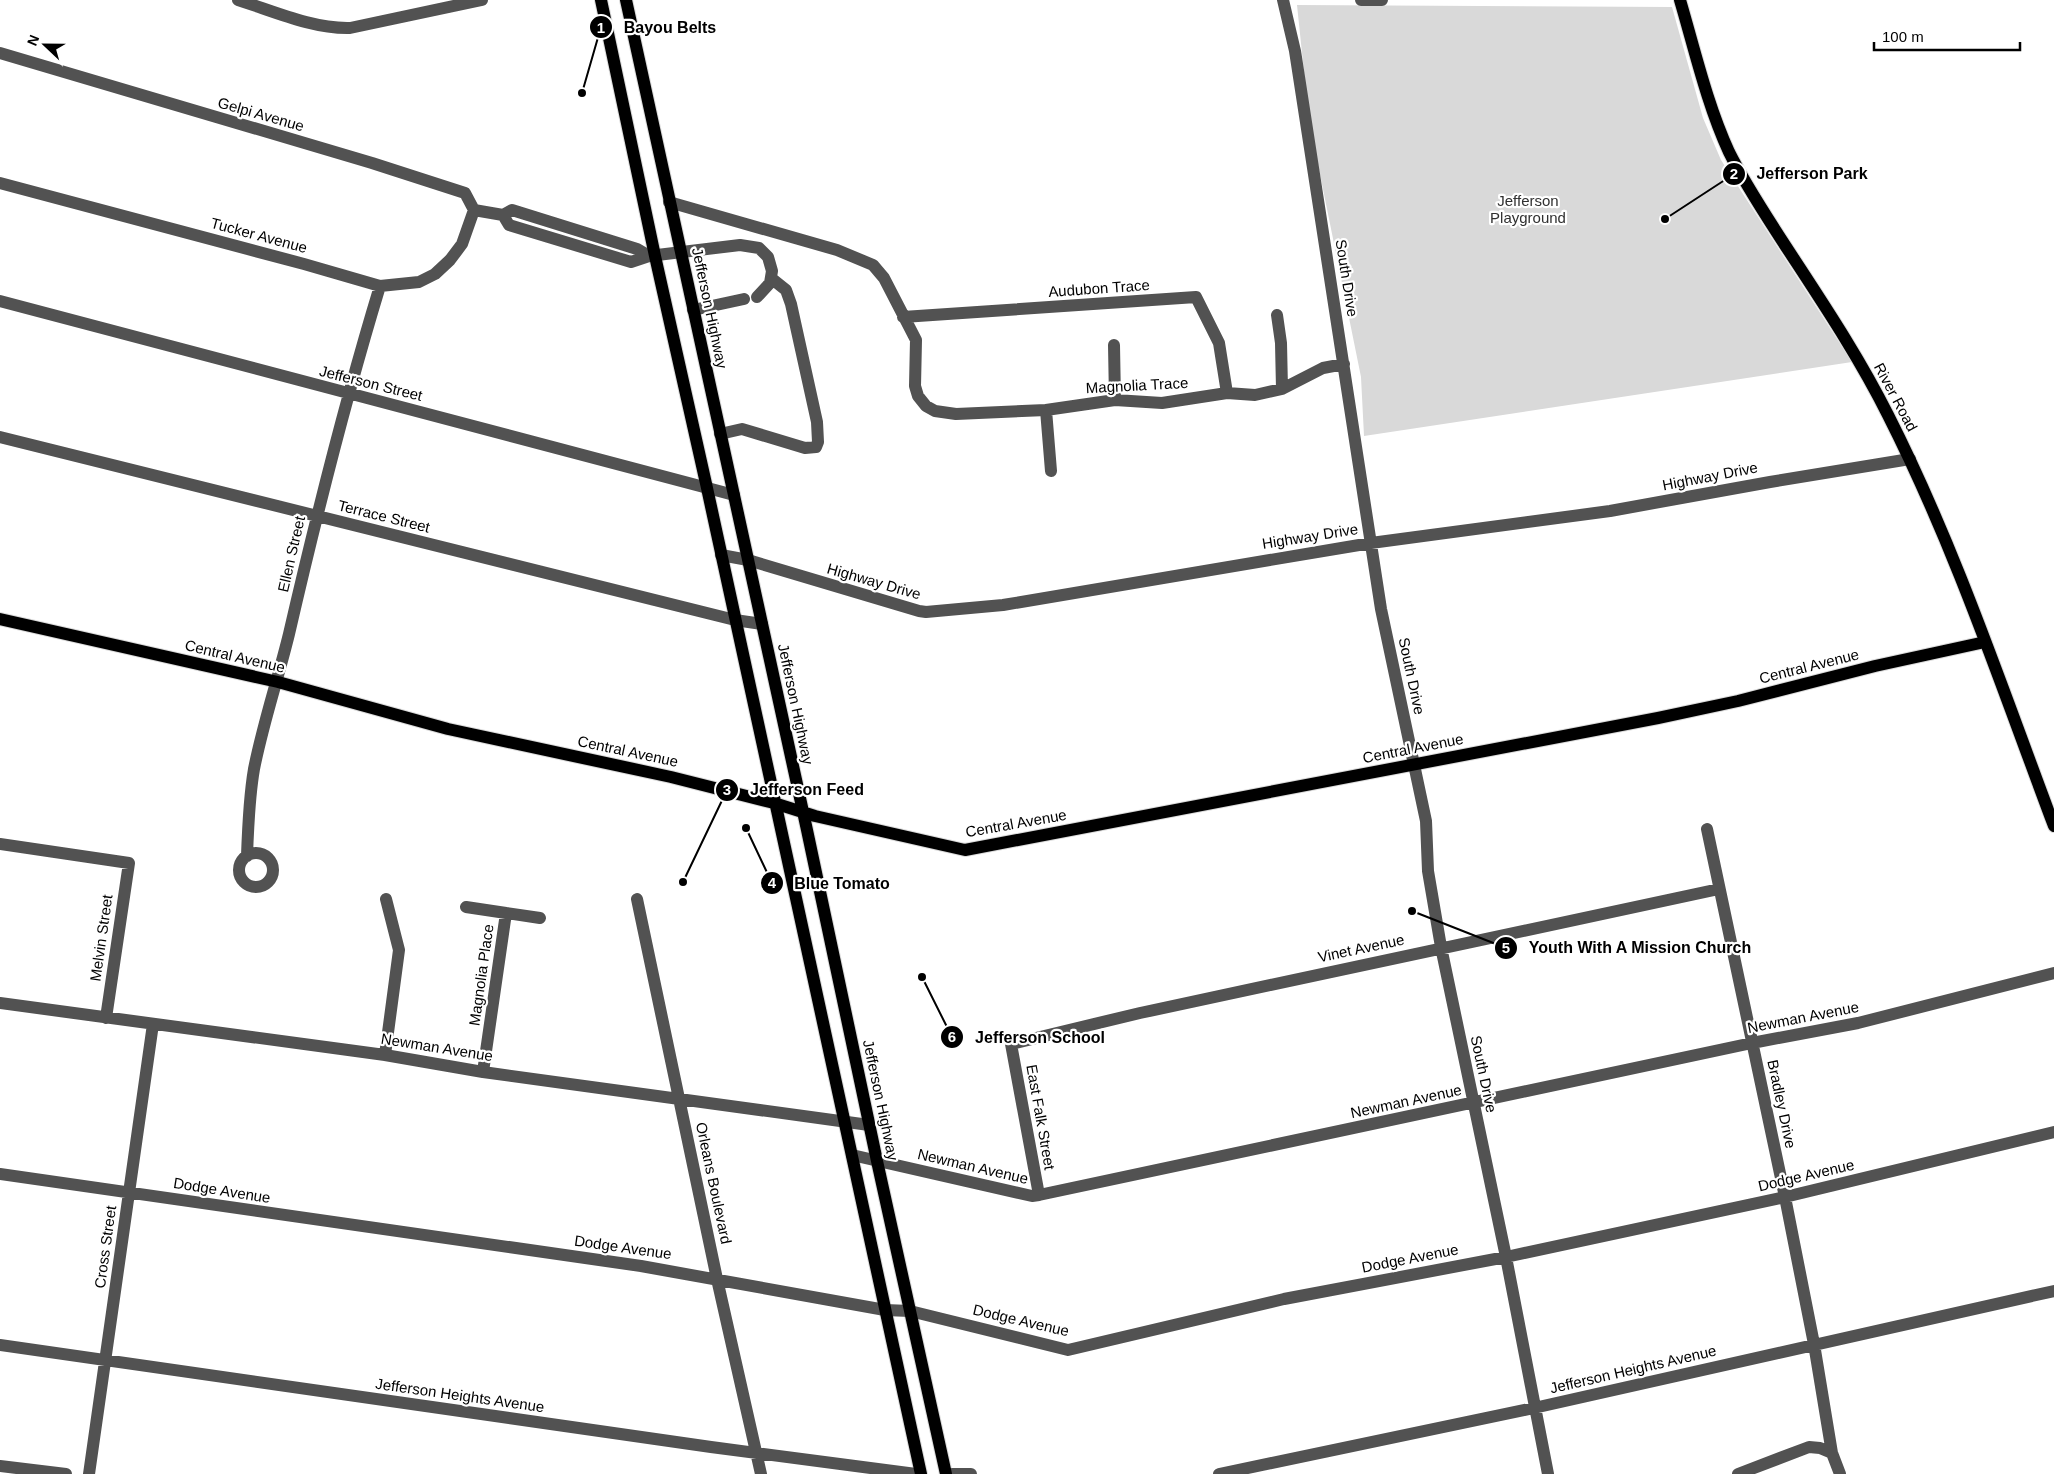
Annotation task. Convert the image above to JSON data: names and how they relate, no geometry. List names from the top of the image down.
{
  "streets": {
    "main road": ["Jefferson Highway", "River Road", "Central Avenue"],
    "street": [
      "Gelpi Avenue",
      "Tucker Avenue",
      "South Drive",
      "Audubon Trace",
      "Jefferson Street",
      "Magnolia Trace",
      "Highway Drive",
      "Terrace Street",
      "Ellen Street",
      "Melvin Street",
      "Vinet Avenue",
      "Magnolia Place",
      "Newman Avenue",
      "Bradley Drive",
      "East Falk Street",
      "Dodge Avenue",
      "Orleans Boulevard",
      "Cross Street",
      "Jefferson Heights Avenue"
    ]
  },
  "crossings": [
    ["Gelpi Avenue", "Tucker Avenue"],
    ["Tucker Avenue", "Ellen Street"],
    ["South Drive", "Magnolia Trace"],
    ["South Drive", "Highway Drive"],
    ["South Drive", "Central Avenue"],
    ["South Drive", "Vinet Avenue"],
    ["South Drive", "Newman Avenue"],
    ["South Drive", "Dodge Avenue"],
    ["South Drive", "Jefferson Heights Avenue"],
    ["Audubon Trace", "Magnolia Trace"],
    ["Jefferson Highway", "Jefferson Street"],
    ["Jefferson Highway", "Highway Drive"],
    ["Jefferson Highway", "Terrace Street"],
    ["Jefferson Highway", "Central Avenue"],
    ["Jefferson Highway", "Newman Avenue"],
    ["Jefferson Highway", "Dodge Avenue"],
    ["Jefferson Street", "Ellen Street"],
    ["River Road", "Highway Drive"],
    ["River Road", "Central Avenue"],
    ["Terrace Street", "Ellen Street"],
    ["Ellen Street", "Central Avenue"],
    ["Melvin Street", "Newman Avenue"],
    ["Vinet Avenue", "Bradley Drive"],
    ["Vinet Avenue", "East Falk Street"],
    ["Magnolia Place", "Newman Avenue"],
    ["Newman Avenue", "Bradley Drive"],
    ["Newman Avenue", "East Falk Street"],
    ["Newman Avenue", "Orleans Boulevard"],
    ["Newman Avenue", "Cross Street"],
    ["Bradley Drive", "Dodge Avenue"],
    ["Bradley Drive", "Jefferson Heights Avenue"],
    ["Dodge Avenue", "Orleans Boulevard"],
    ["Dodge Avenue", "Cross Street"],
    ["Orleans Boulevard", "Jefferson Heights Avenue"],
    ["Cross Street", "Jefferson Heights Avenue"]
  ],
  "parks": ["Jefferson Playground"],
  "places": [
    "Bayou Belts",
    "Jefferson Park",
    "Blue Tomato",
    "Jefferson Feed",
    "Youth With A Mission Church",
    "Jefferson School"
  ],
  "scale_bar": "100 m",
  "north": "left"
}
